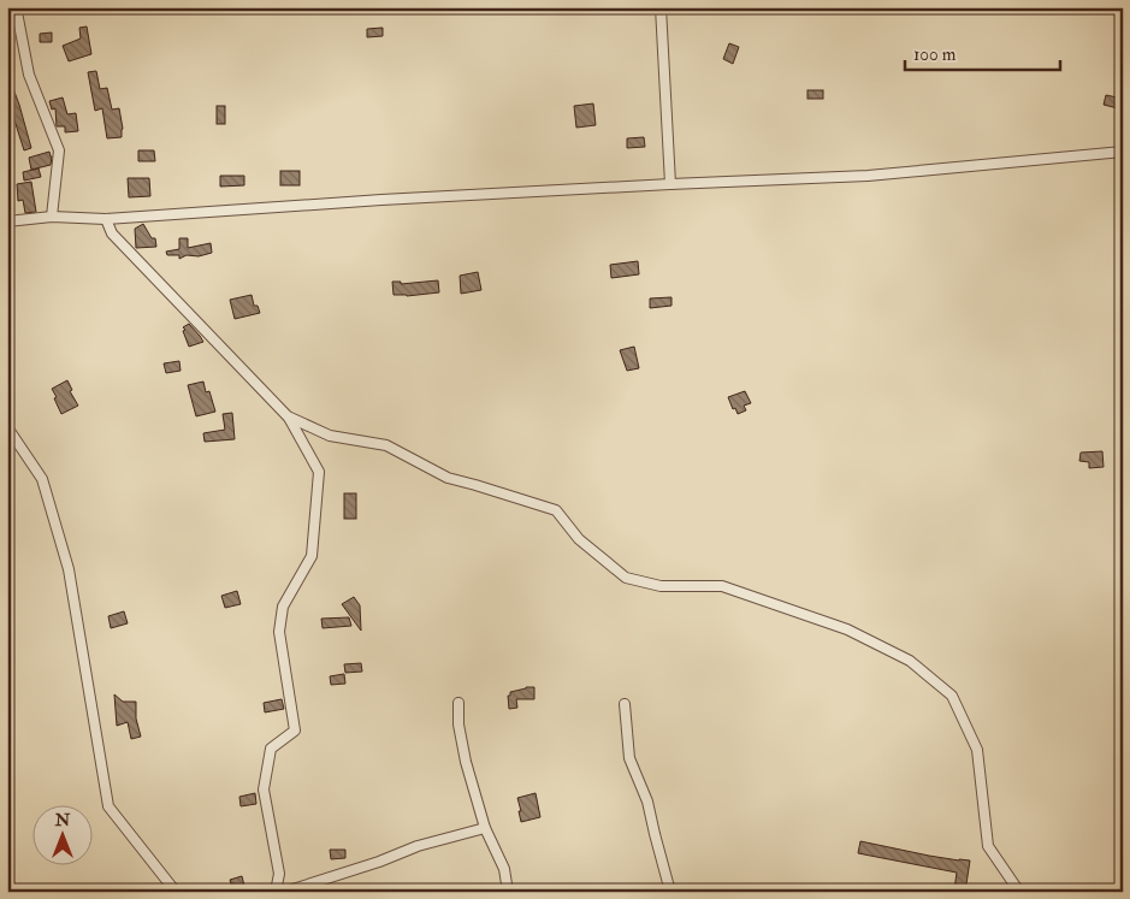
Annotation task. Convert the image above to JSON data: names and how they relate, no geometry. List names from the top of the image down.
{
  "scale_bar": "100 m",
  "north": "top"
}
